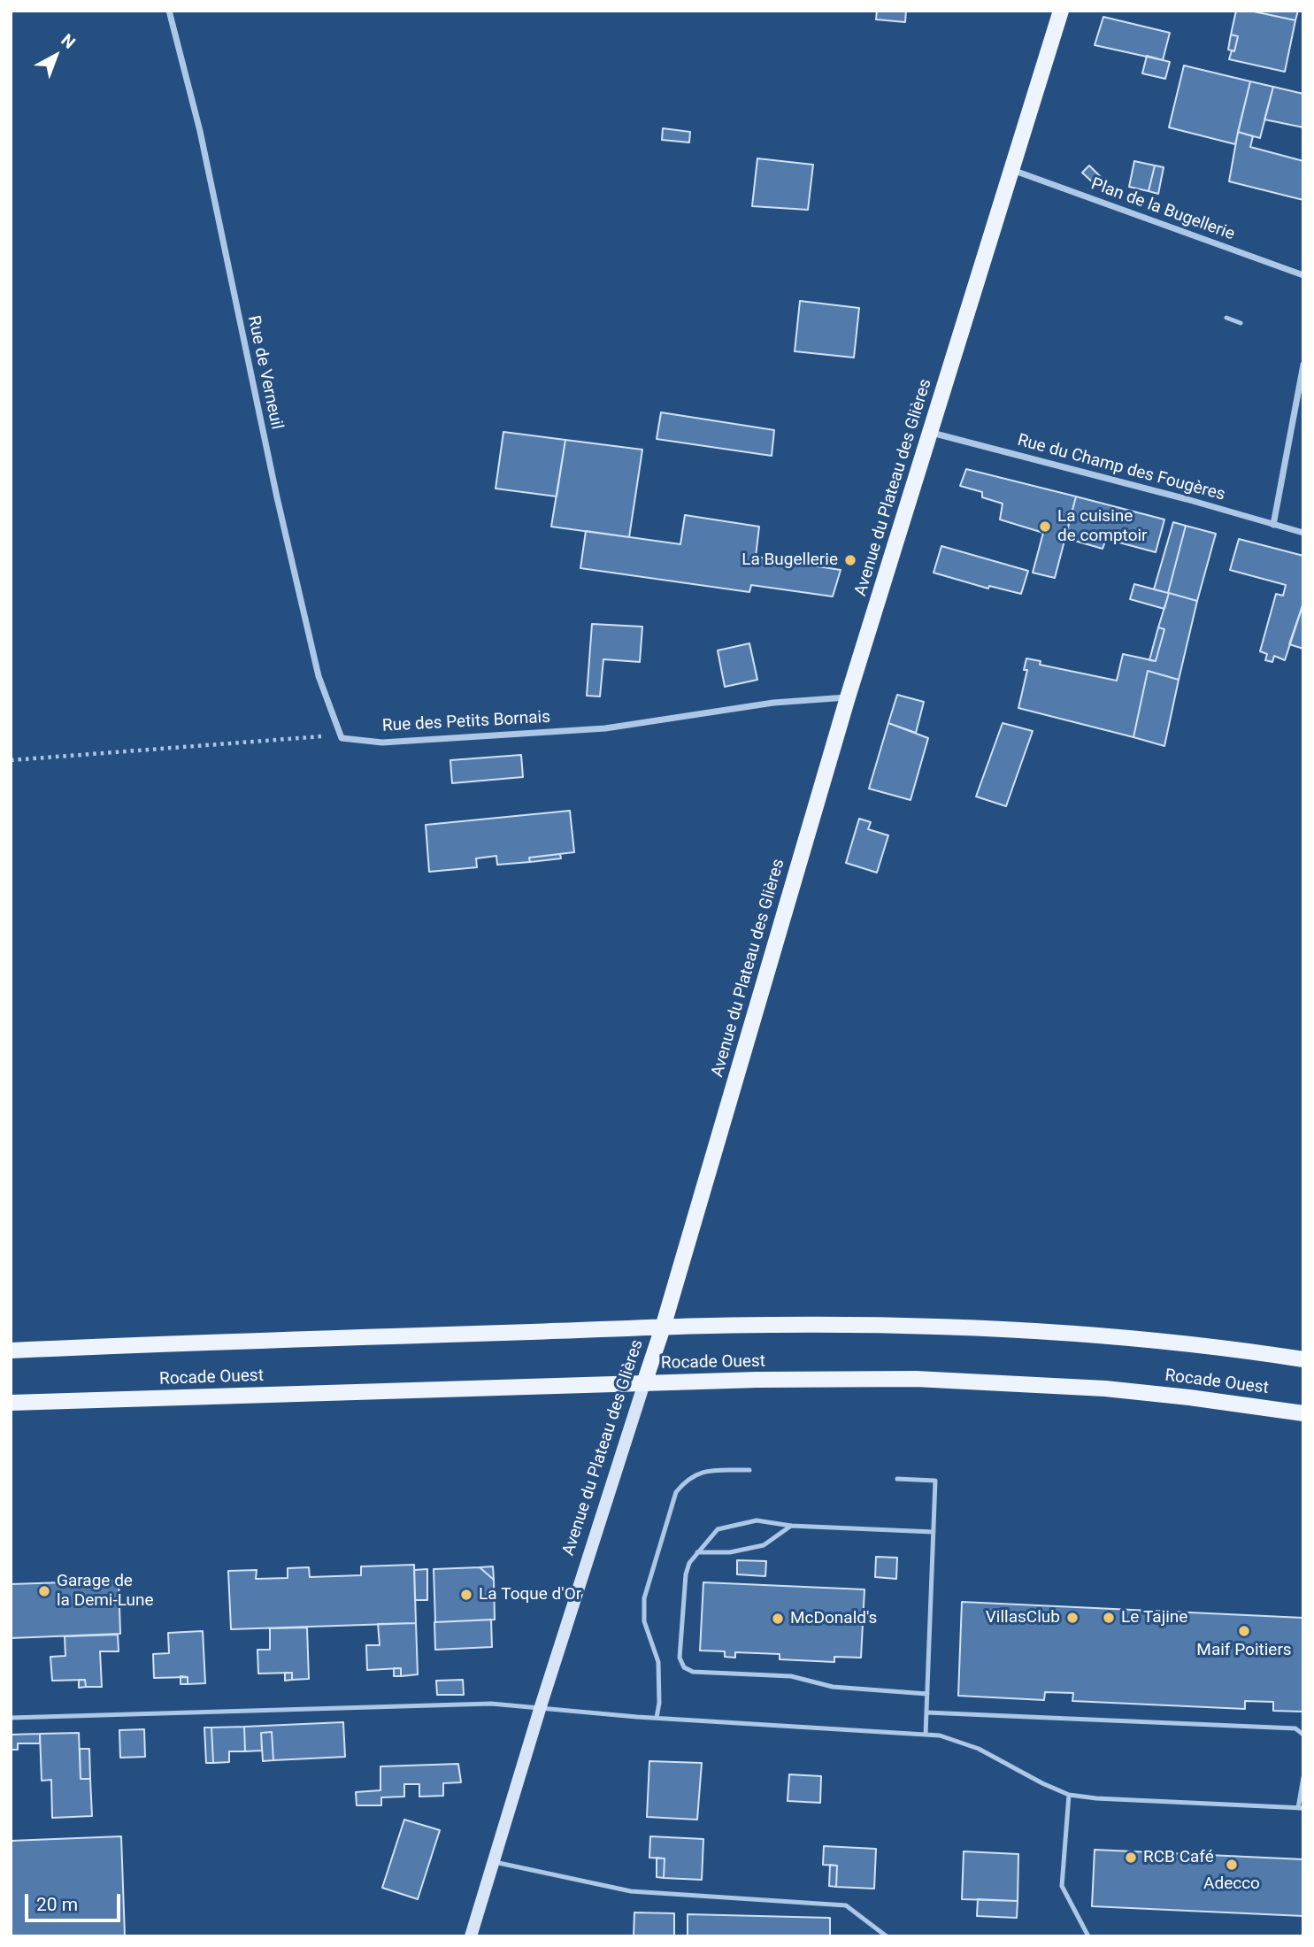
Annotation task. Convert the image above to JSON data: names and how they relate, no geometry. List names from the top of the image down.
{
  "streets": {
    "main road": ["Avenue du Plateau des Glières", "Rocade Ouest"],
    "street": [
      "Plan de la Bugellerie",
      "Rue de Verneuil",
      "Rue du Champ des Fougères",
      "Rue des Petits Bornais"
    ]
  },
  "crossings": [
    ["Plan de la Bugellerie", "Avenue du Plateau des Glières"],
    ["Rue de Verneuil", "Rue des Petits Bornais"],
    ["Rue du Champ des Fougères", "Avenue du Plateau des Glières"],
    ["Avenue du Plateau des Glières", "Rue des Petits Bornais"],
    ["Avenue du Plateau des Glières", "Rocade Ouest"]
  ],
  "places": [
    "La cuisine de comptoir",
    "La Bugellerie",
    "Garage de la Demi-Lune",
    "La Toque d'Or",
    "VillasClub",
    "Le Tajine",
    "McDonald's",
    "Maif Poitiers",
    "RCB Café",
    "Adecco"
  ],
  "scale_bar": "20 m",
  "north": "top right"
}
